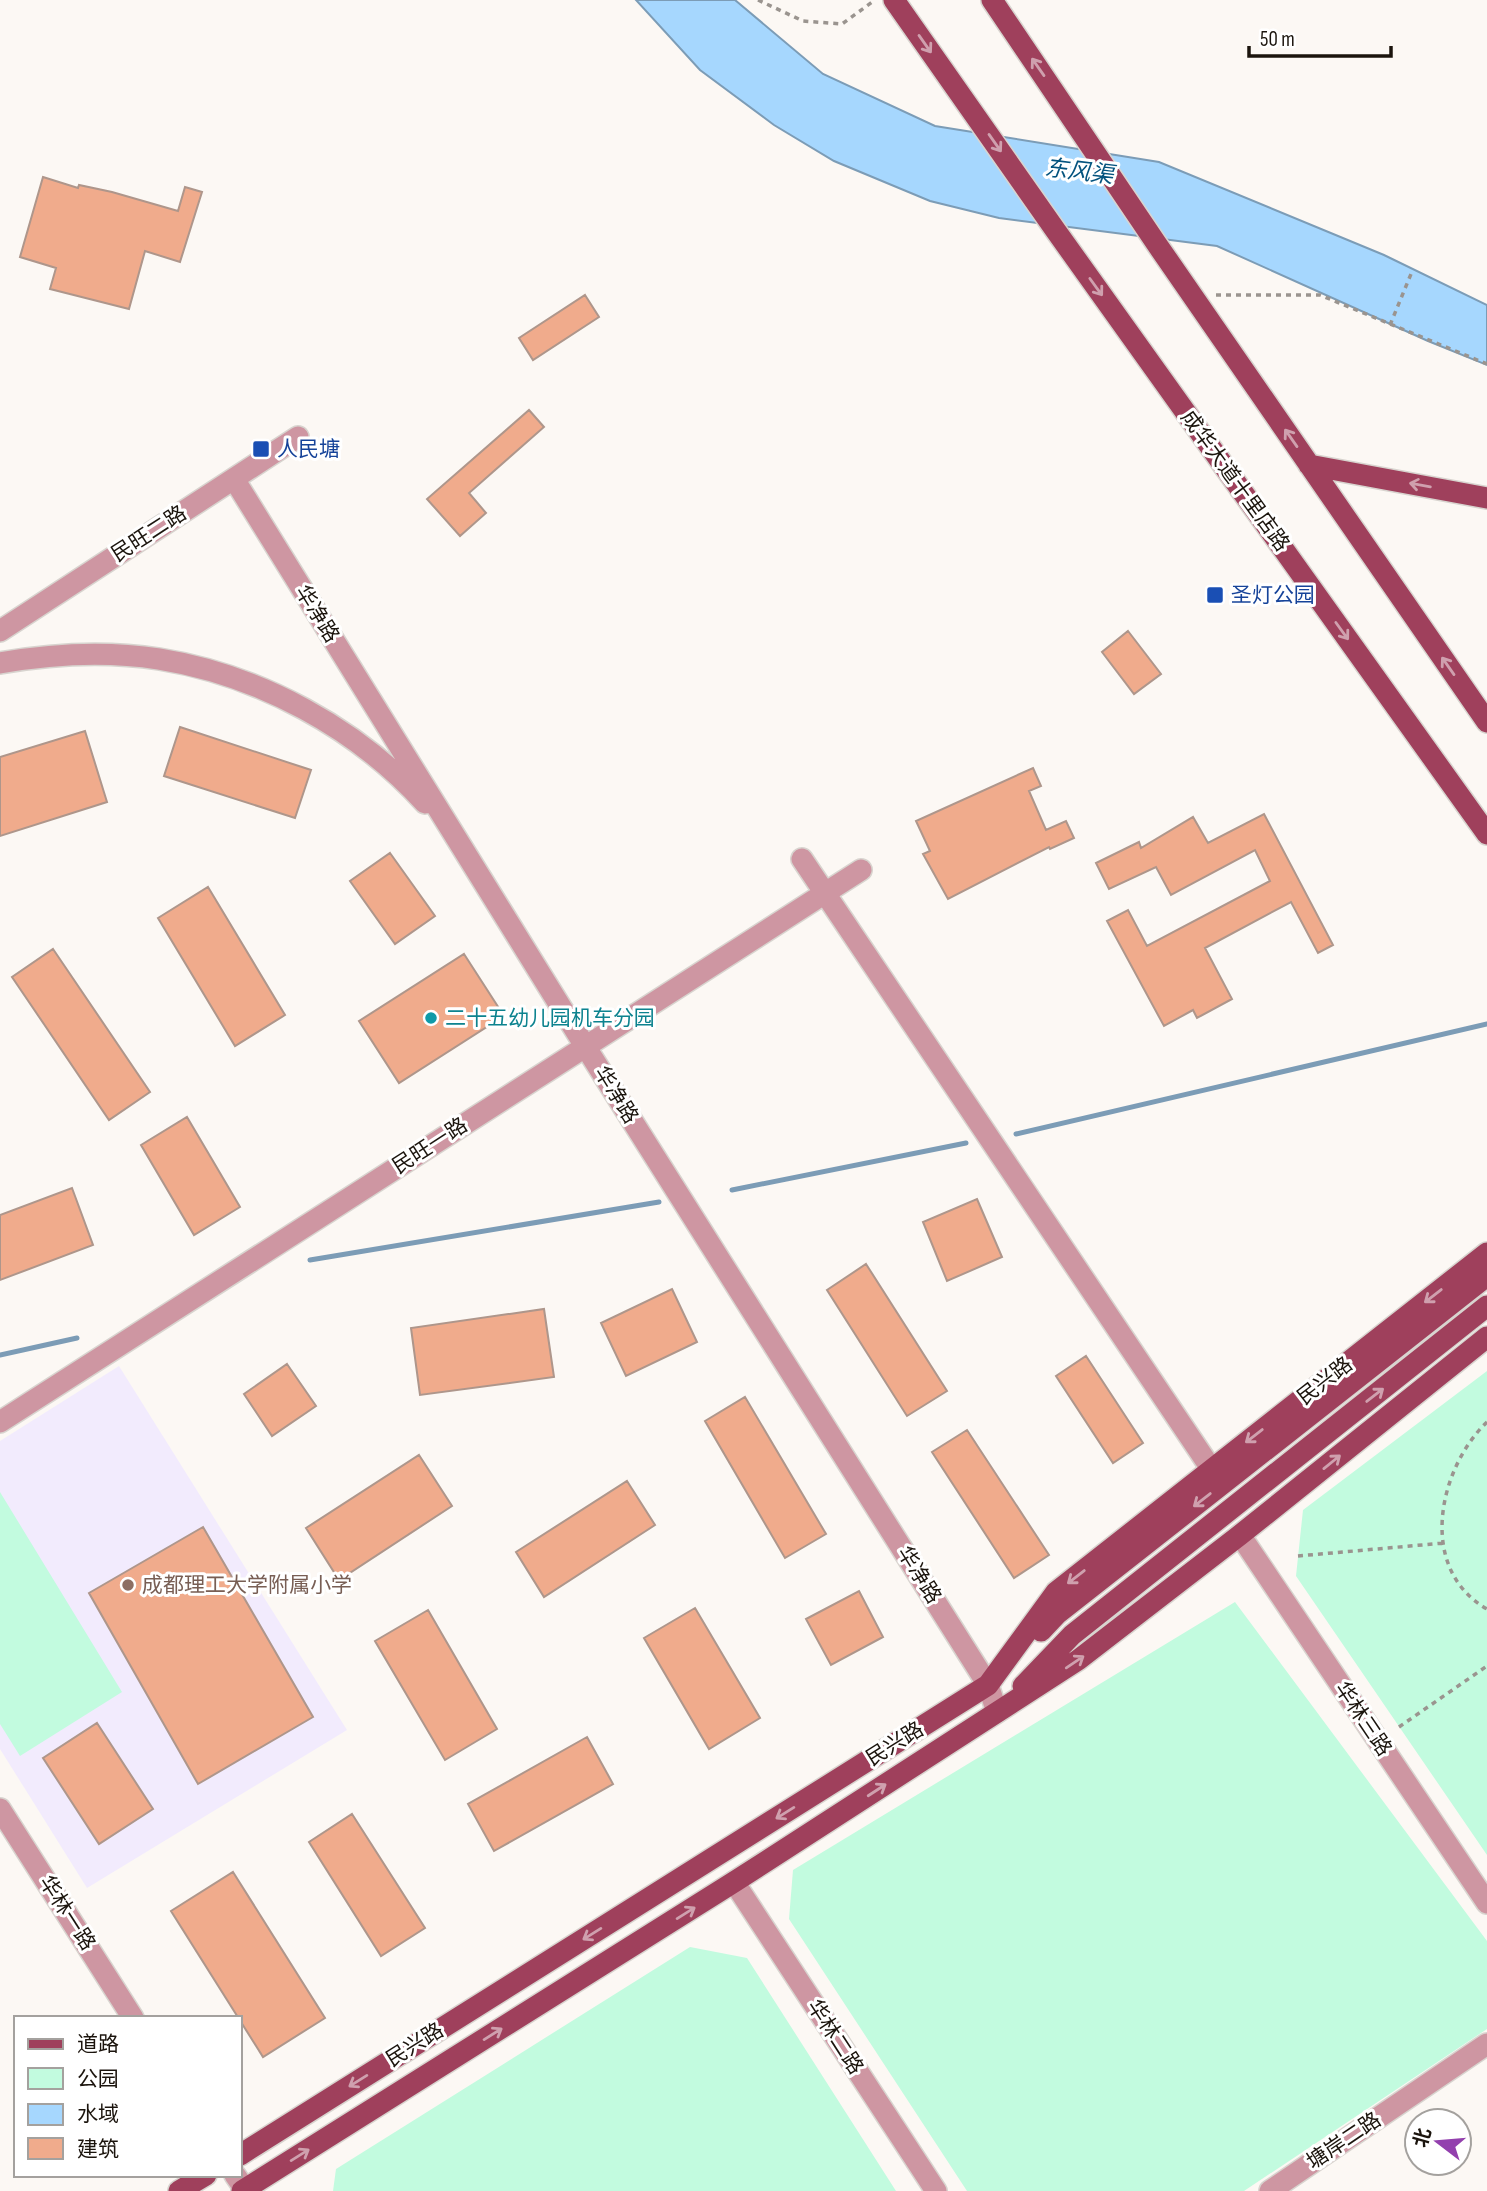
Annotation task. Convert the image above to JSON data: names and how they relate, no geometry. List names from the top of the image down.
{
  "streets": {
    "main road": ["成华大道十里店路", "民兴路"],
    "street": [
      "民旺二路",
      "华净路",
      "民旺一路",
      "华林三路",
      "华林一路",
      "华林二路",
      "塘岸二路"
    ]
  },
  "crossings": [
    ["民旺二路", "华净路"],
    ["华净路", "民旺一路"],
    ["华净路", "民兴路"],
    ["民兴路", "华林三路"],
    ["民兴路", "华林二路"]
  ],
  "water": ["东风渠"],
  "places": {
    "transit": ["人民塘", "圣灯公园"],
    "other": ["二十五幼儿园机车分园", "成都理工大学附属小学"]
  },
  "legend": [
    "道路",
    "公园",
    "水域",
    "建筑"
  ],
  "scale_bar": "50 m",
  "north": "left"
}
